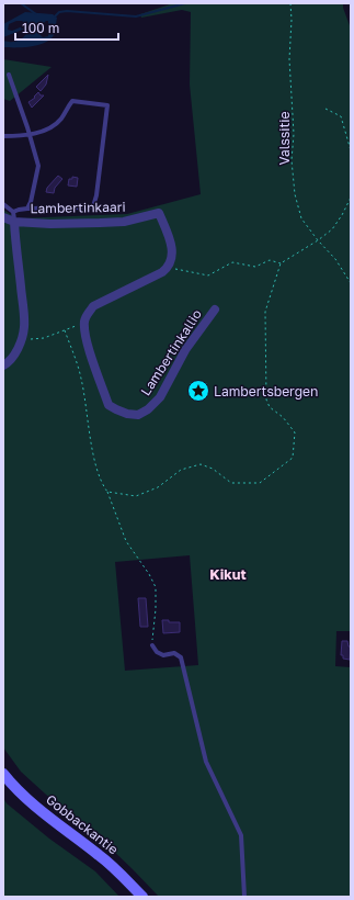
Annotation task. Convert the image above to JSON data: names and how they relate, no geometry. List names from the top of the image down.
{
  "streets": {
    "street": ["Lambertinkaari", "Lambertinkallio", "Gobbackantie"],
    "path": ["Valssitie"]
  },
  "districts": ["Kikut"],
  "places": {
    "place": ["Lambertsbergen"]
  },
  "scale_bar": "100 m"
}
